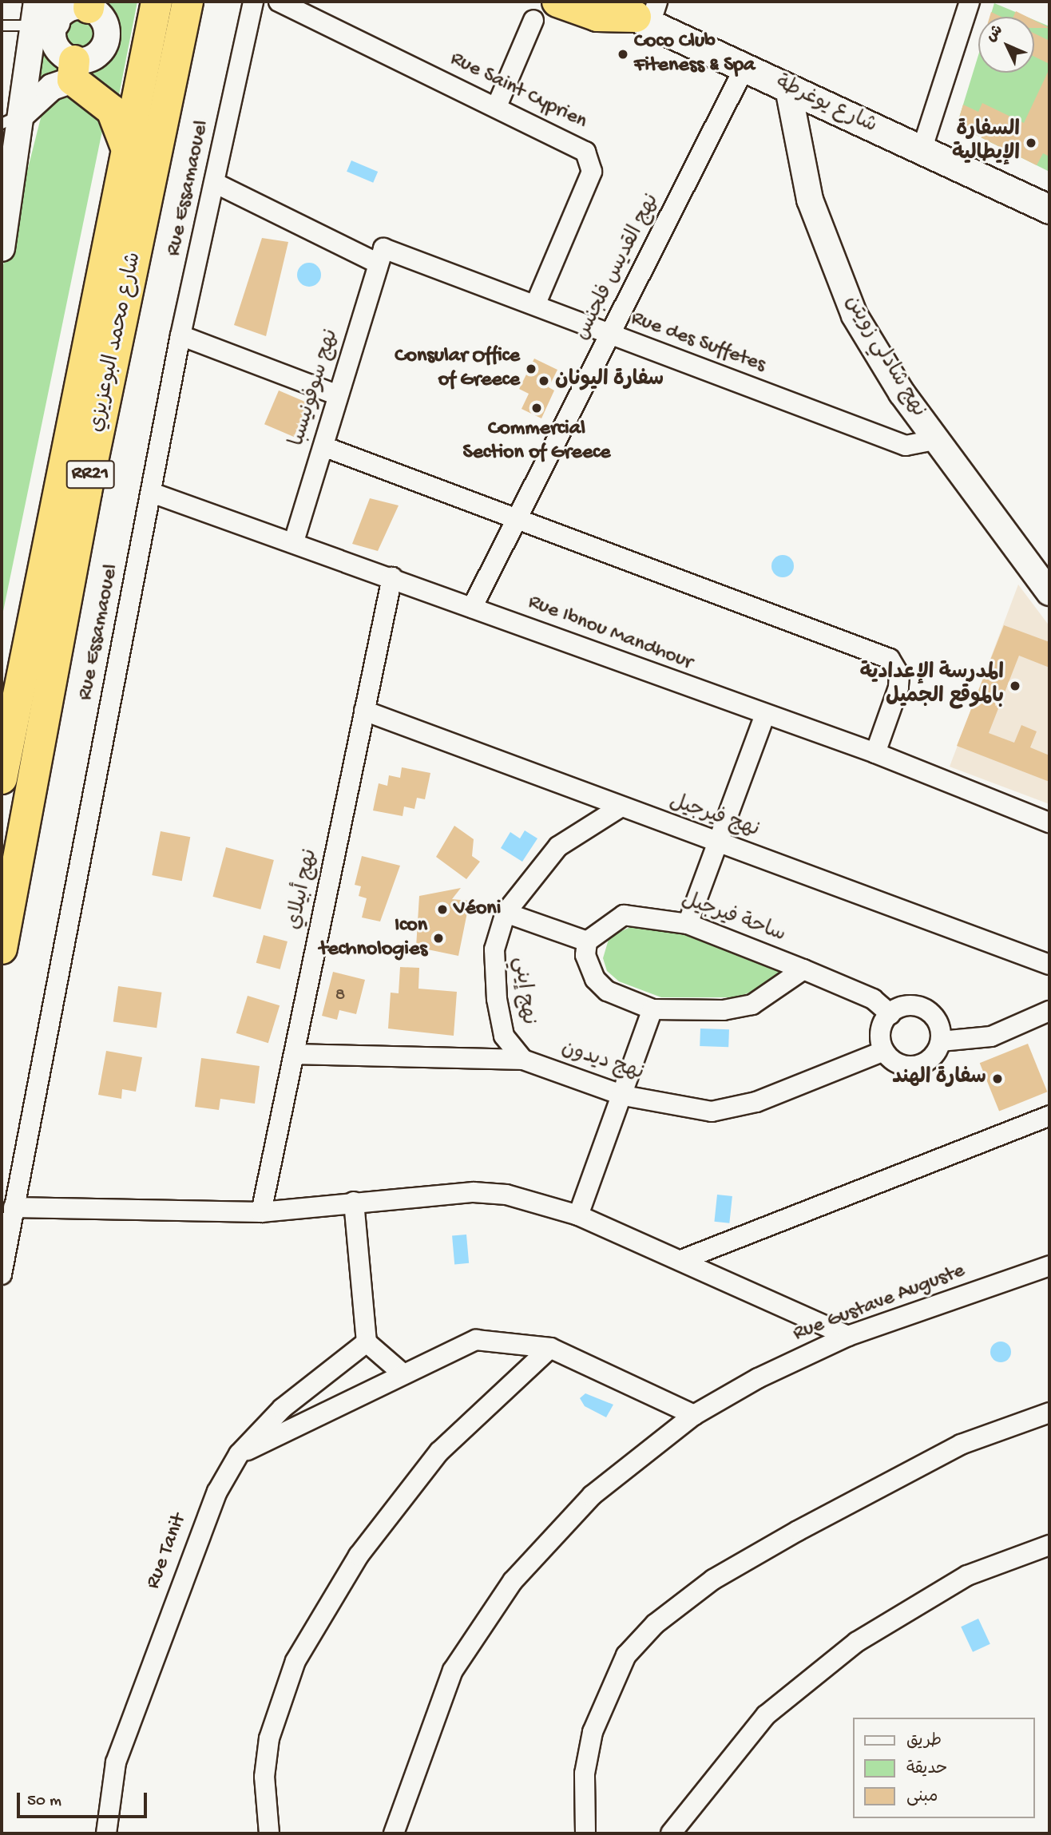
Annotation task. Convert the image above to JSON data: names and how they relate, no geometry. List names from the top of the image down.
{
  "streets": {
    "highway": ["شارع محمد البوعزيزي", "RR21"],
    "main road": ["شارع يوغرطة"],
    "street": [
      "Rue Saint Cyprien",
      "Rue Essamaouel",
      "نهج القديس فلجنس",
      "Rue des Suffetes",
      "نهج شادلي زويتن",
      "نهج سوفونيسبا",
      "Rue Ibnou Mandhour",
      "نهج فيرجيل",
      "نهج أبيلاي",
      "ساحة فيرجيل",
      "نهج إيني",
      "نهج ديدون",
      "Rue Gustave Auguste",
      "Rue Tanit"
    ]
  },
  "crossings": [
    ["Rue Saint Cyprien", "Rue des Suffetes"],
    ["شارع يوغرطة", "نهج القديس فلجنس"],
    ["شارع يوغرطة", "نهج شادلي زويتن"],
    ["Rue Essamaouel", "Rue des Suffetes"],
    ["Rue Essamaouel", "Rue Ibnou Mandhour"],
    ["نهج القديس فلجنس", "Rue des Suffetes"],
    ["نهج القديس فلجنس", "Rue Ibnou Mandhour"],
    ["Rue des Suffetes", "نهج شادلي زويتن"],
    ["Rue des Suffetes", "نهج سوفونيسبا"],
    ["نهج سوفونيسبا", "Rue Ibnou Mandhour"],
    ["Rue Ibnou Mandhour", "نهج أبيلاي"],
    ["نهج فيرجيل", "نهج أبيلاي"],
    ["نهج فيرجيل", "نهج إيني"],
    ["نهج أبيلاي", "نهج ديدون"],
    ["ساحة فيرجيل", "نهج ديدون"],
    ["نهج إيني", "نهج ديدون"]
  ],
  "places": [
    "Coco Club Fiteness & Spa",
    "السفارة الإيطالية",
    "Consular Office of Greece",
    "سفارة اليونان",
    "Commercial Section of Greece",
    "المدرسة الإعدادية بالموقع الجميل",
    "Véoni",
    "Icon technologies",
    "سفارة الهند"
  ],
  "house_numbers": ["8"],
  "legend": ["طريق", "حديقة", "مبنى"],
  "scale_bar": "50 m",
  "north": "top left"
}
